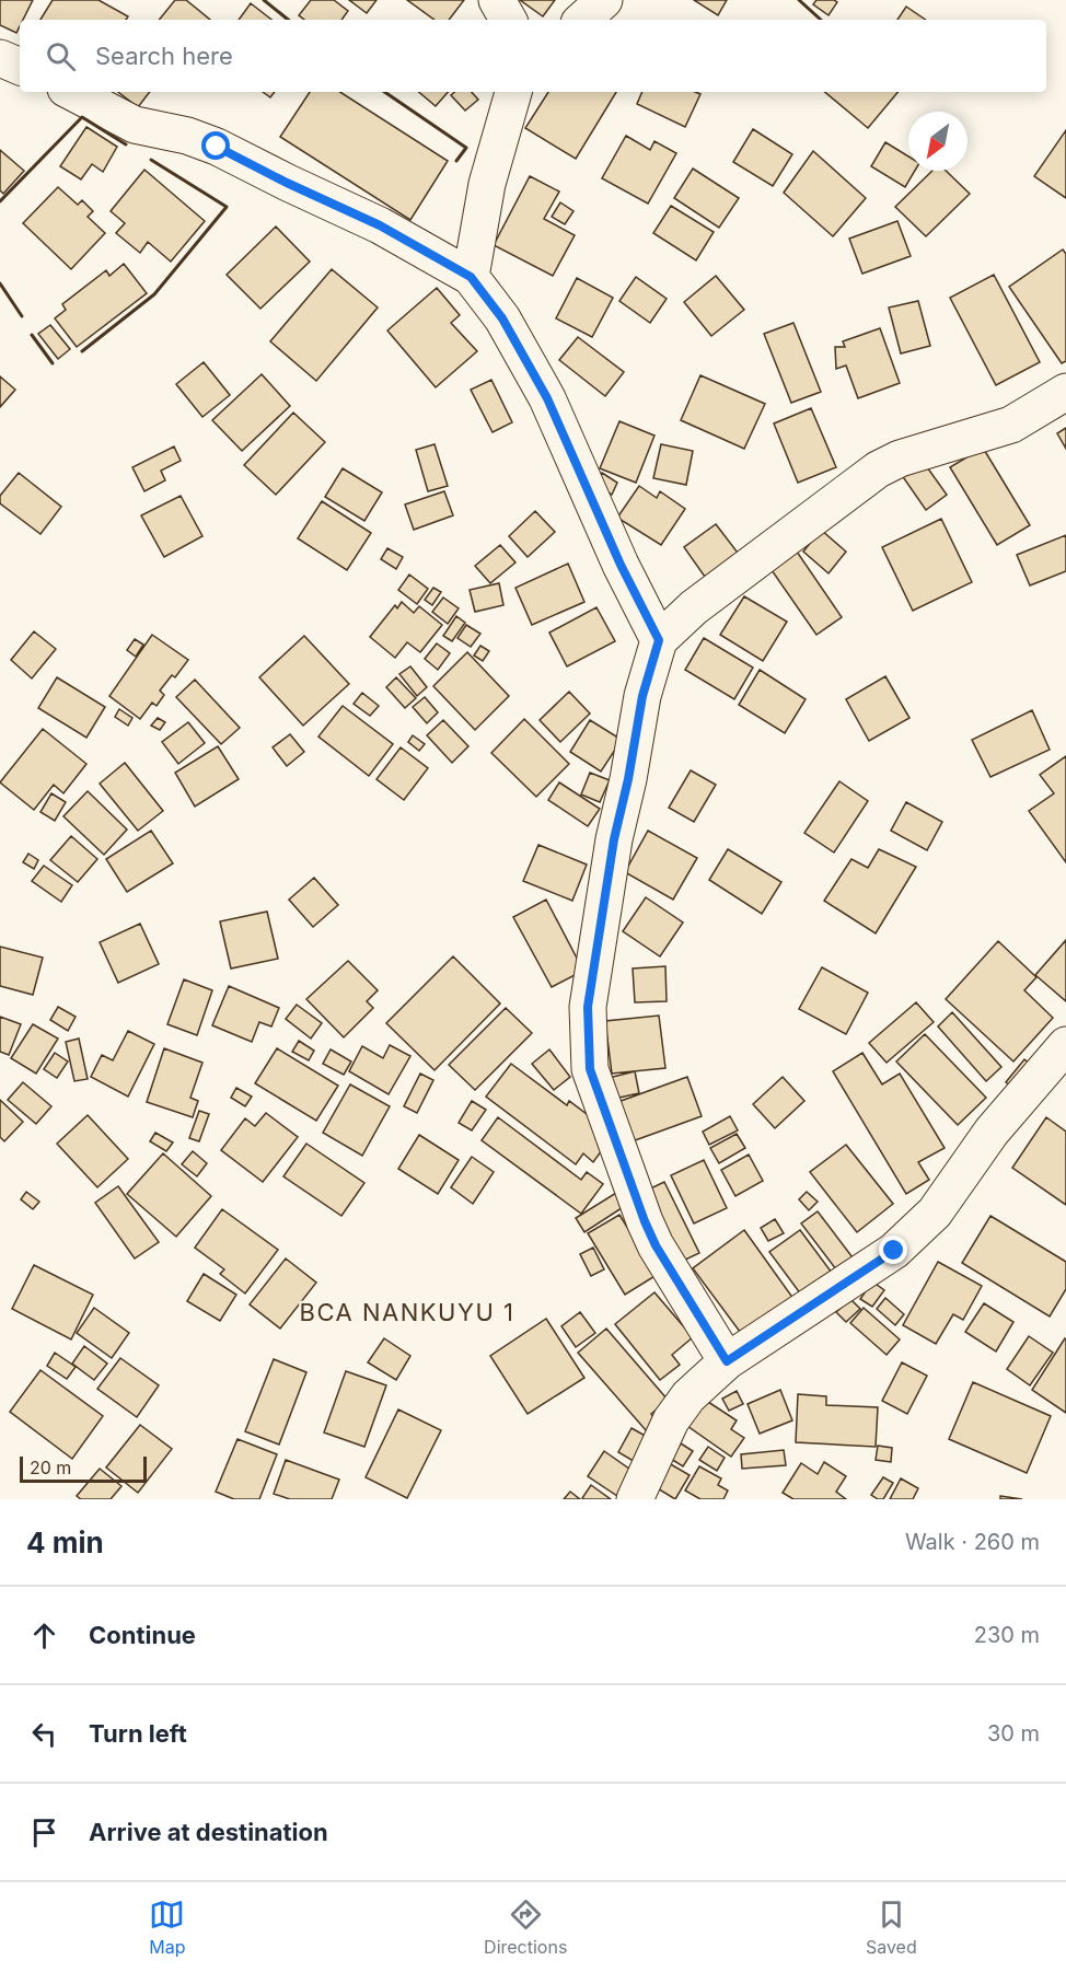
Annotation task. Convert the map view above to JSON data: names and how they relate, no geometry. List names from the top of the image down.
{
  "districts": ["BCA NANKUYU 1"],
  "scale_bar": "20 m",
  "north": "bottom left",
  "page": {
    "search": "Search here",
    "scale": "20 m",
    "heading": ["4 min", "Walk · 260 m"],
    "list": [
      ["Continue", "230 m"],
      ["Turn left", "30 m"],
      "Arrive at destination"
    ],
    "nav": ["Map", "Directions", "Saved"]
  }
}
